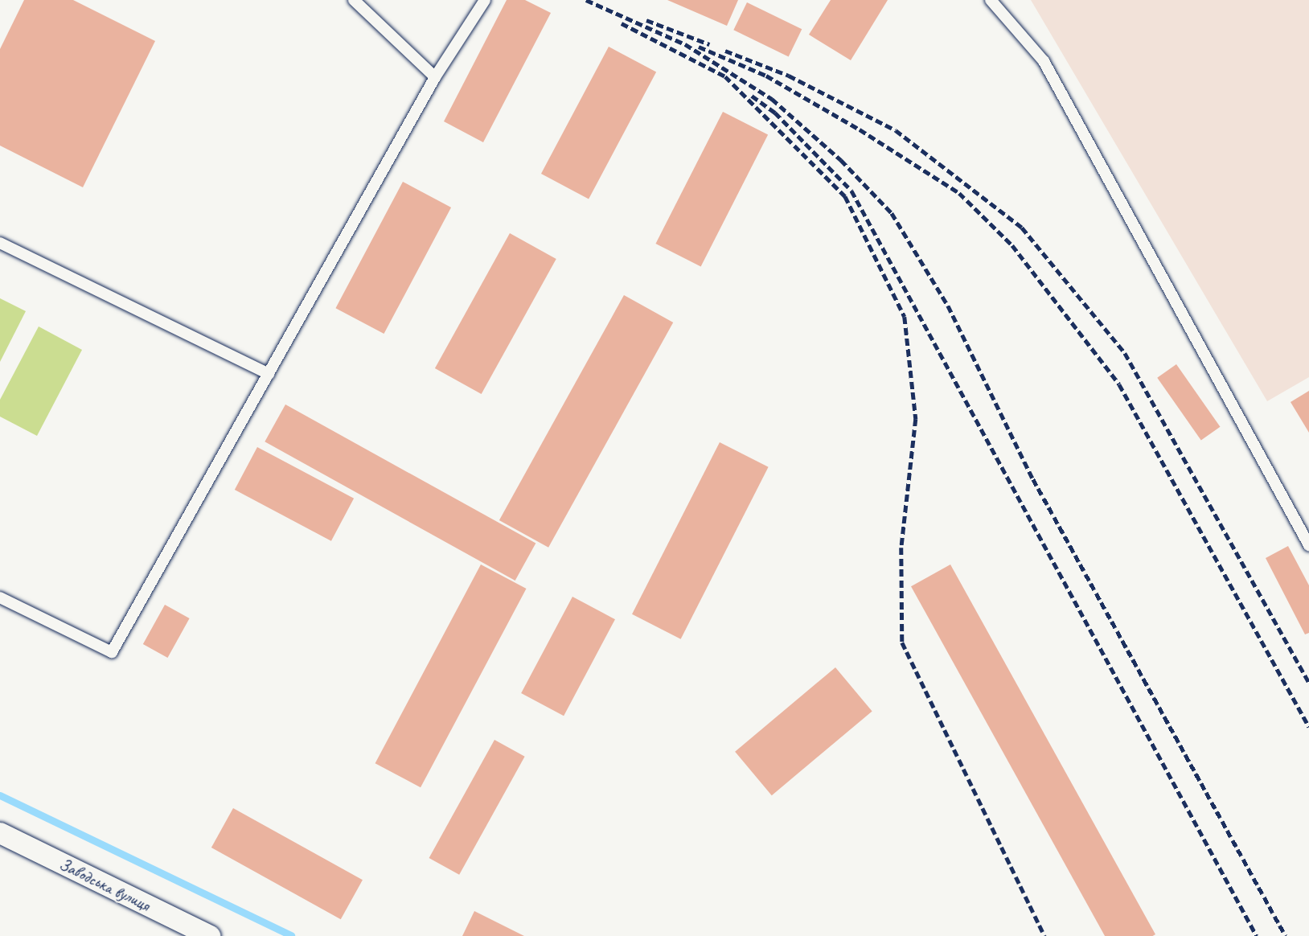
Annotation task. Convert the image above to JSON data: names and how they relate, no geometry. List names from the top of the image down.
{
  "streets": {
    "street": ["Заводська вулиця"]
  }
}
